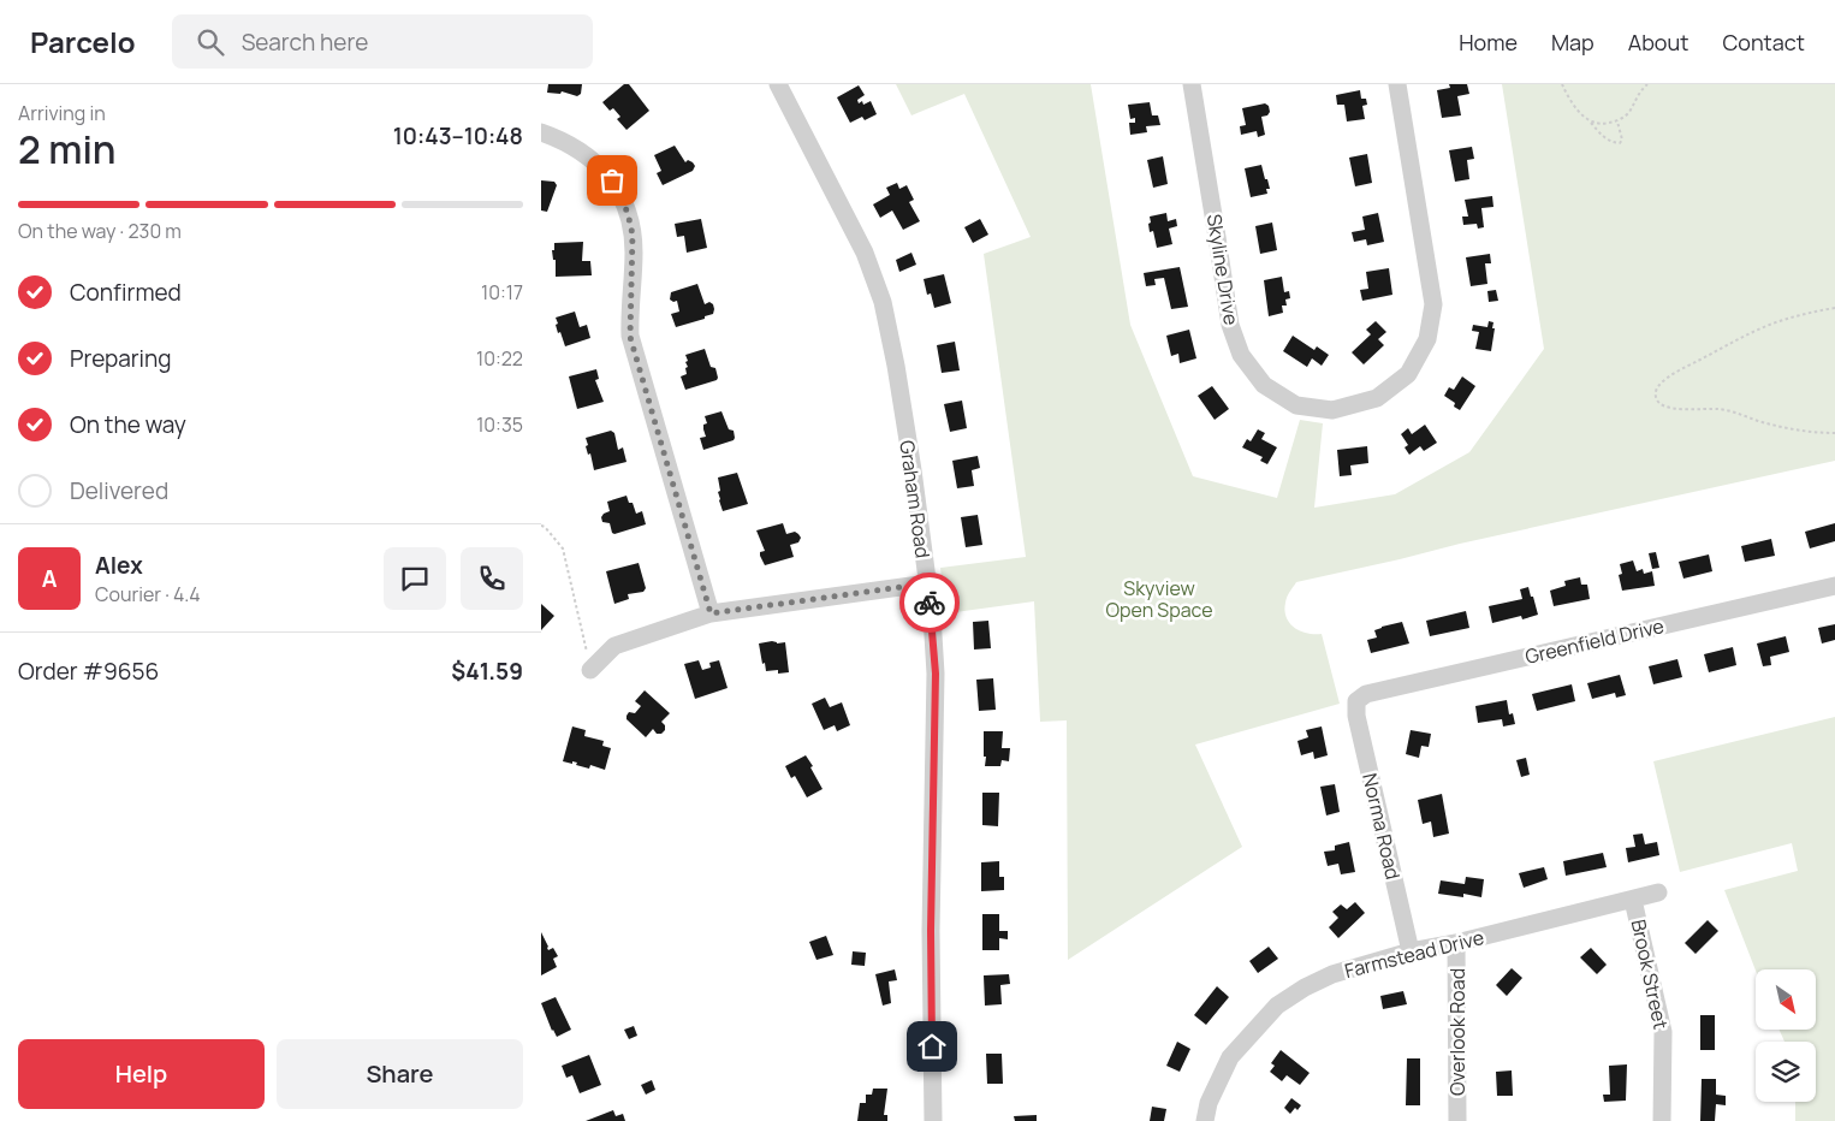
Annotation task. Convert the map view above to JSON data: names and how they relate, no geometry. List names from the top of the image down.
{
  "streets": {
    "street": [
      "Skyline Drive",
      "Graham Road",
      "Greenfield Drive",
      "Norma Road",
      "Farmstead Drive",
      "Brook Street",
      "Overlook Road"
    ]
  },
  "crossings": [
    ["Greenfield Drive", "Norma Road"],
    ["Norma Road", "Farmstead Drive"],
    ["Farmstead Drive", "Brook Street"],
    ["Farmstead Drive", "Overlook Road"]
  ],
  "parks": ["Skyview Open Space"],
  "north": "bottom right",
  "page": {
    "header": "Parcelo",
    "search": "Search here",
    "nav": [
      "Home",
      "Map",
      "About",
      "Contact"
    ],
    "heading": ["2 min", "Arriving in", "10:43–10:48"],
    "panel": [
      "Alex",
      "Courier · 4.4",
      "Order #9656",
      "$41.59"
    ],
    "bar": "On the way · 230 m",
    "list": [
      ["Confirmed", "10:17"],
      ["Preparing", "10:22"],
      ["On the way", "10:35"],
      "Delivered"
    ],
    "round": "A",
    "buttons": ["Help", "Share"]
  }
}
